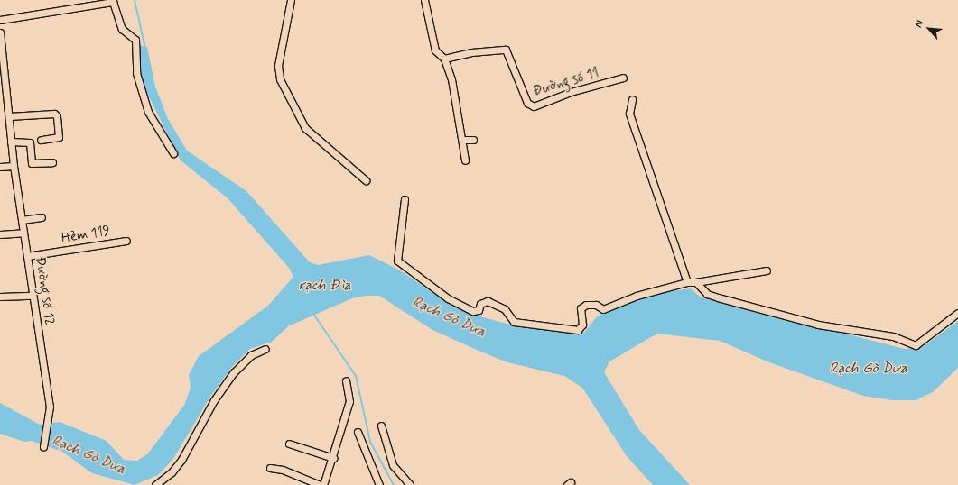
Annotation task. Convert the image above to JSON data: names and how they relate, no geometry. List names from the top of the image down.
{
  "streets": {
    "street": ["Đường số 11", "Hẻm 119", "Đường số 12"]
  },
  "crossings": [
    ["Hẻm 119", "Đường số 12"]
  ],
  "water": ["rạch Đìa", "Rạch Gò Dưa"],
  "north": "top left"
}
